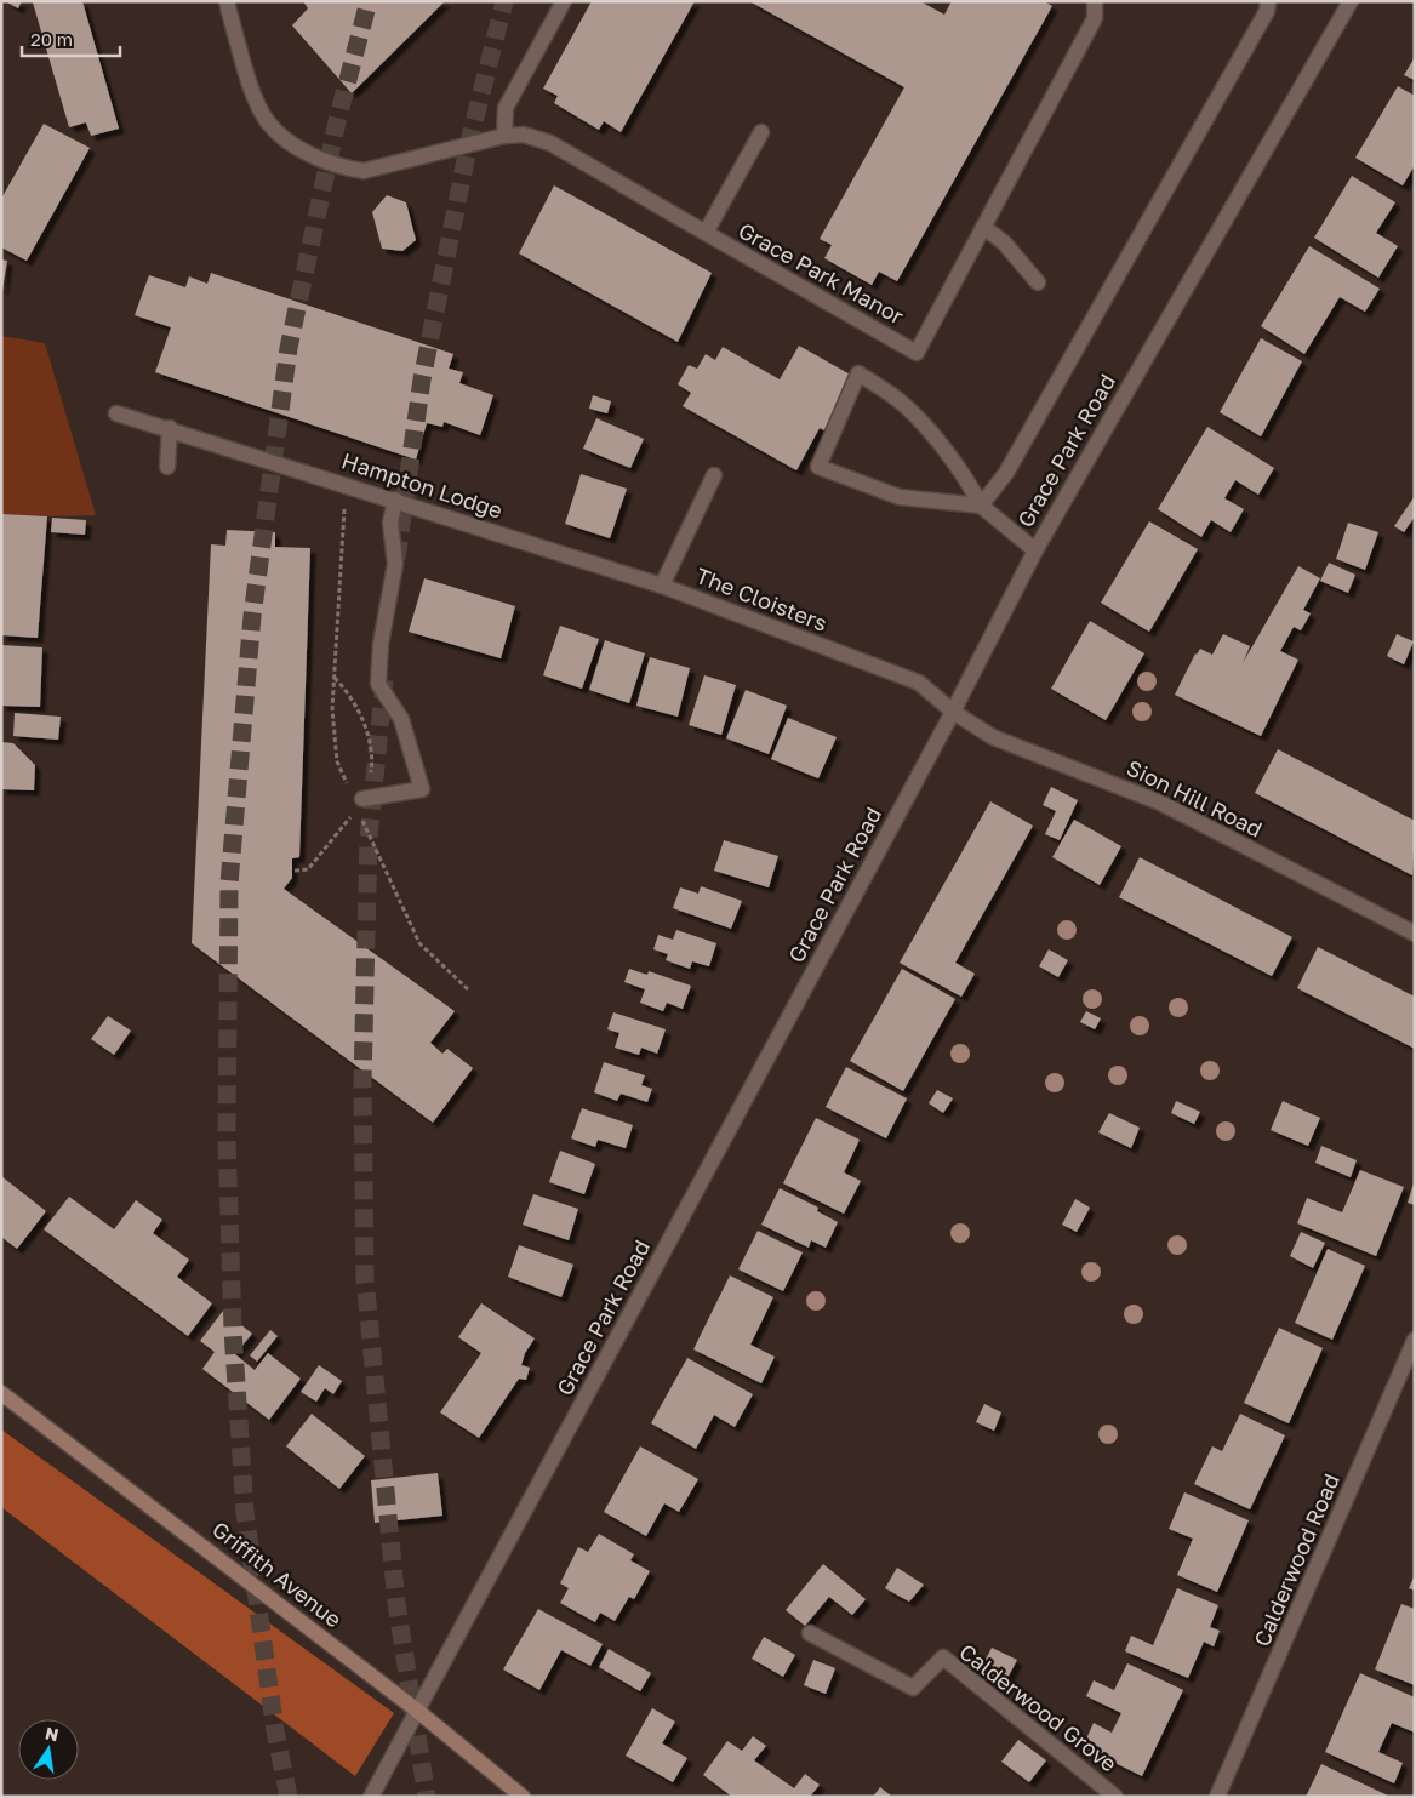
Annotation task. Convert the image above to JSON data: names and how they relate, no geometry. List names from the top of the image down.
{
  "streets": {
    "main road": ["Griffith Avenue"],
    "street": [
      "Grace Park Manor",
      "Grace Park Road",
      "Hampton Lodge",
      "The Cloisters",
      "Sion Hill Road",
      "Calderwood Road",
      "Calderwood Grove"
    ]
  },
  "crossings": [
    ["Grace Park Road", "The Cloisters"],
    ["Grace Park Road", "Sion Hill Road"],
    ["Grace Park Road", "Griffith Avenue"],
    ["Hampton Lodge", "The Cloisters"],
    ["The Cloisters", "Sion Hill Road"]
  ],
  "scale_bar": "20 m",
  "north": "top"
}
